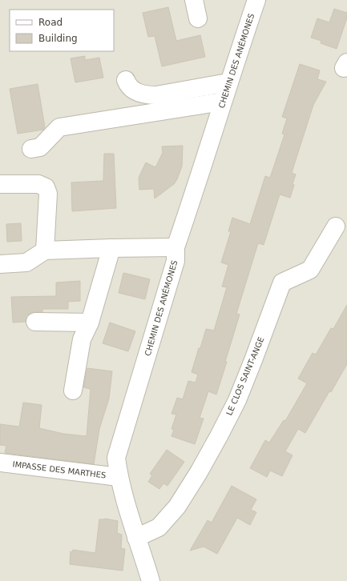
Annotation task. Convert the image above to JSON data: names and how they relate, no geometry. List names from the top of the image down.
{
  "streets": {
    "street": ["CHEMIN DES ANÉMONES", "LE CLOS SAINT-ANGE", "IMPASSE DES MARTHES"]
  },
  "crossings": [
    ["CHEMIN DES ANÉMONES", "LE CLOS SAINT-ANGE"],
    ["CHEMIN DES ANÉMONES", "IMPASSE DES MARTHES"]
  ],
  "legend": ["Road", "Building"]
}
